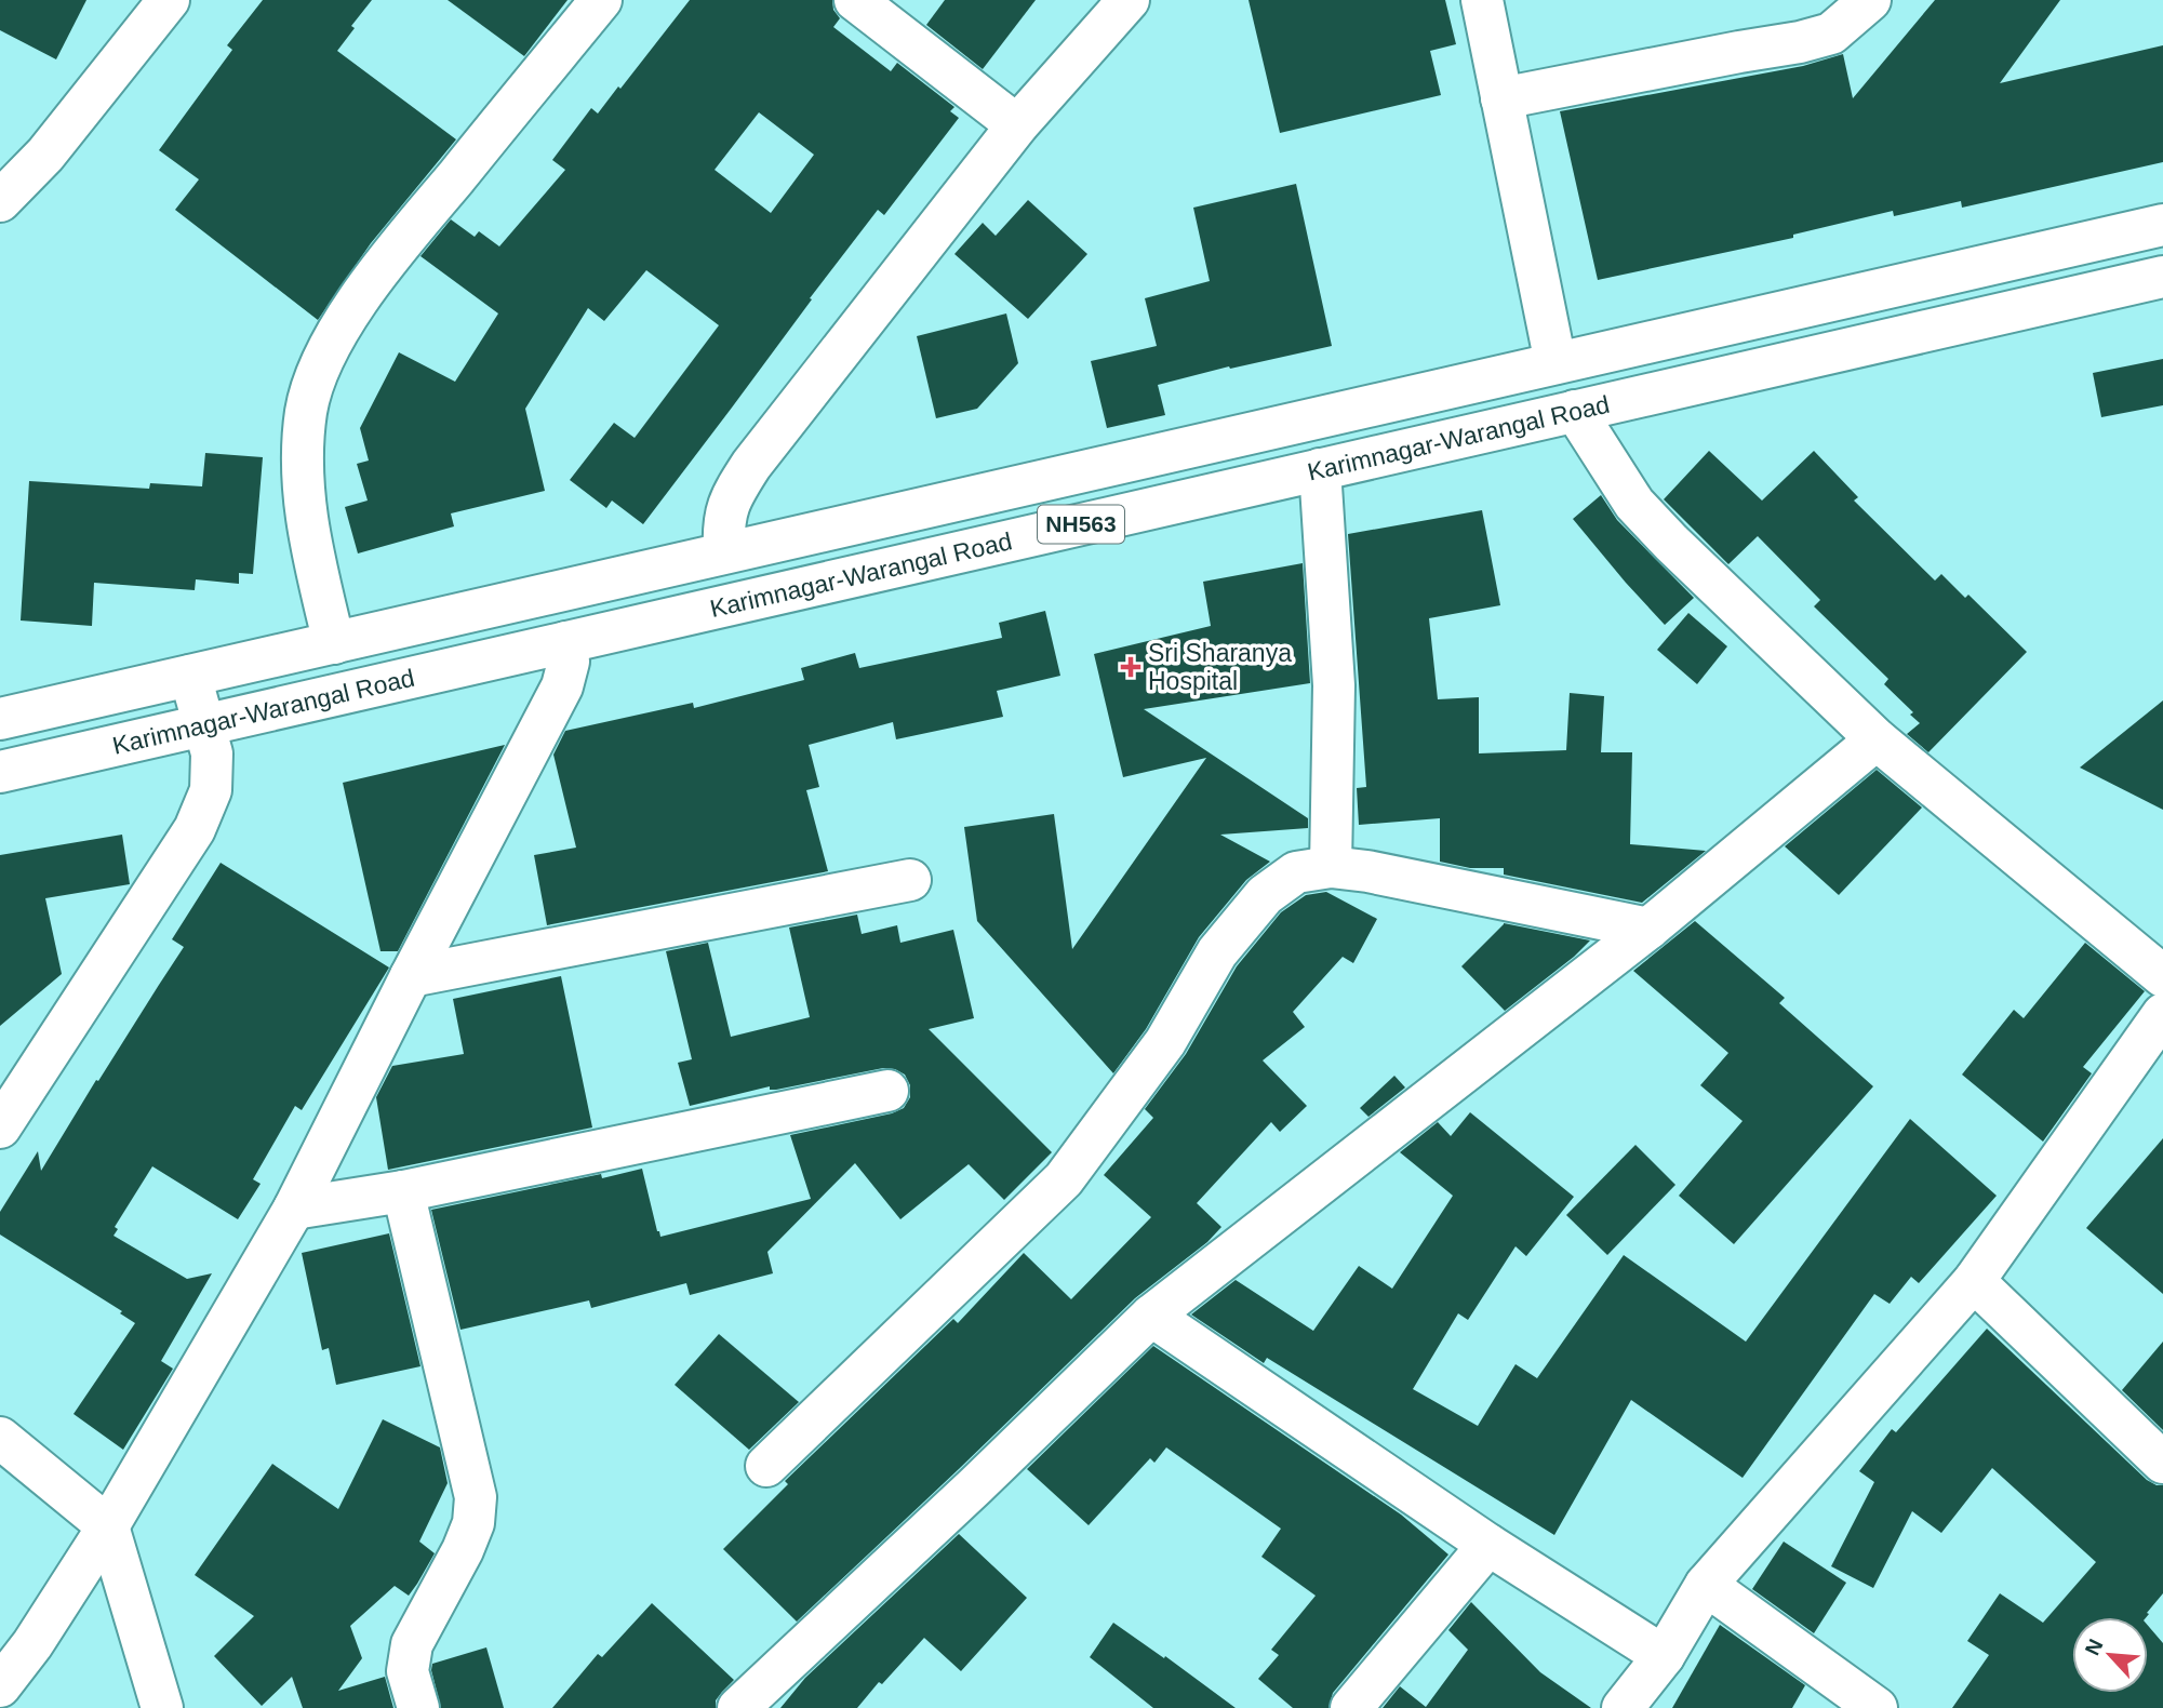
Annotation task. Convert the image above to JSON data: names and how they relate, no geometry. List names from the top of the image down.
{
  "streets": {
    "main road": ["Karimnagar-Warangal Road", "NH563"]
  },
  "places": {
    "health": ["Sri Sharanya Hospital"]
  },
  "north": "top left"
}
